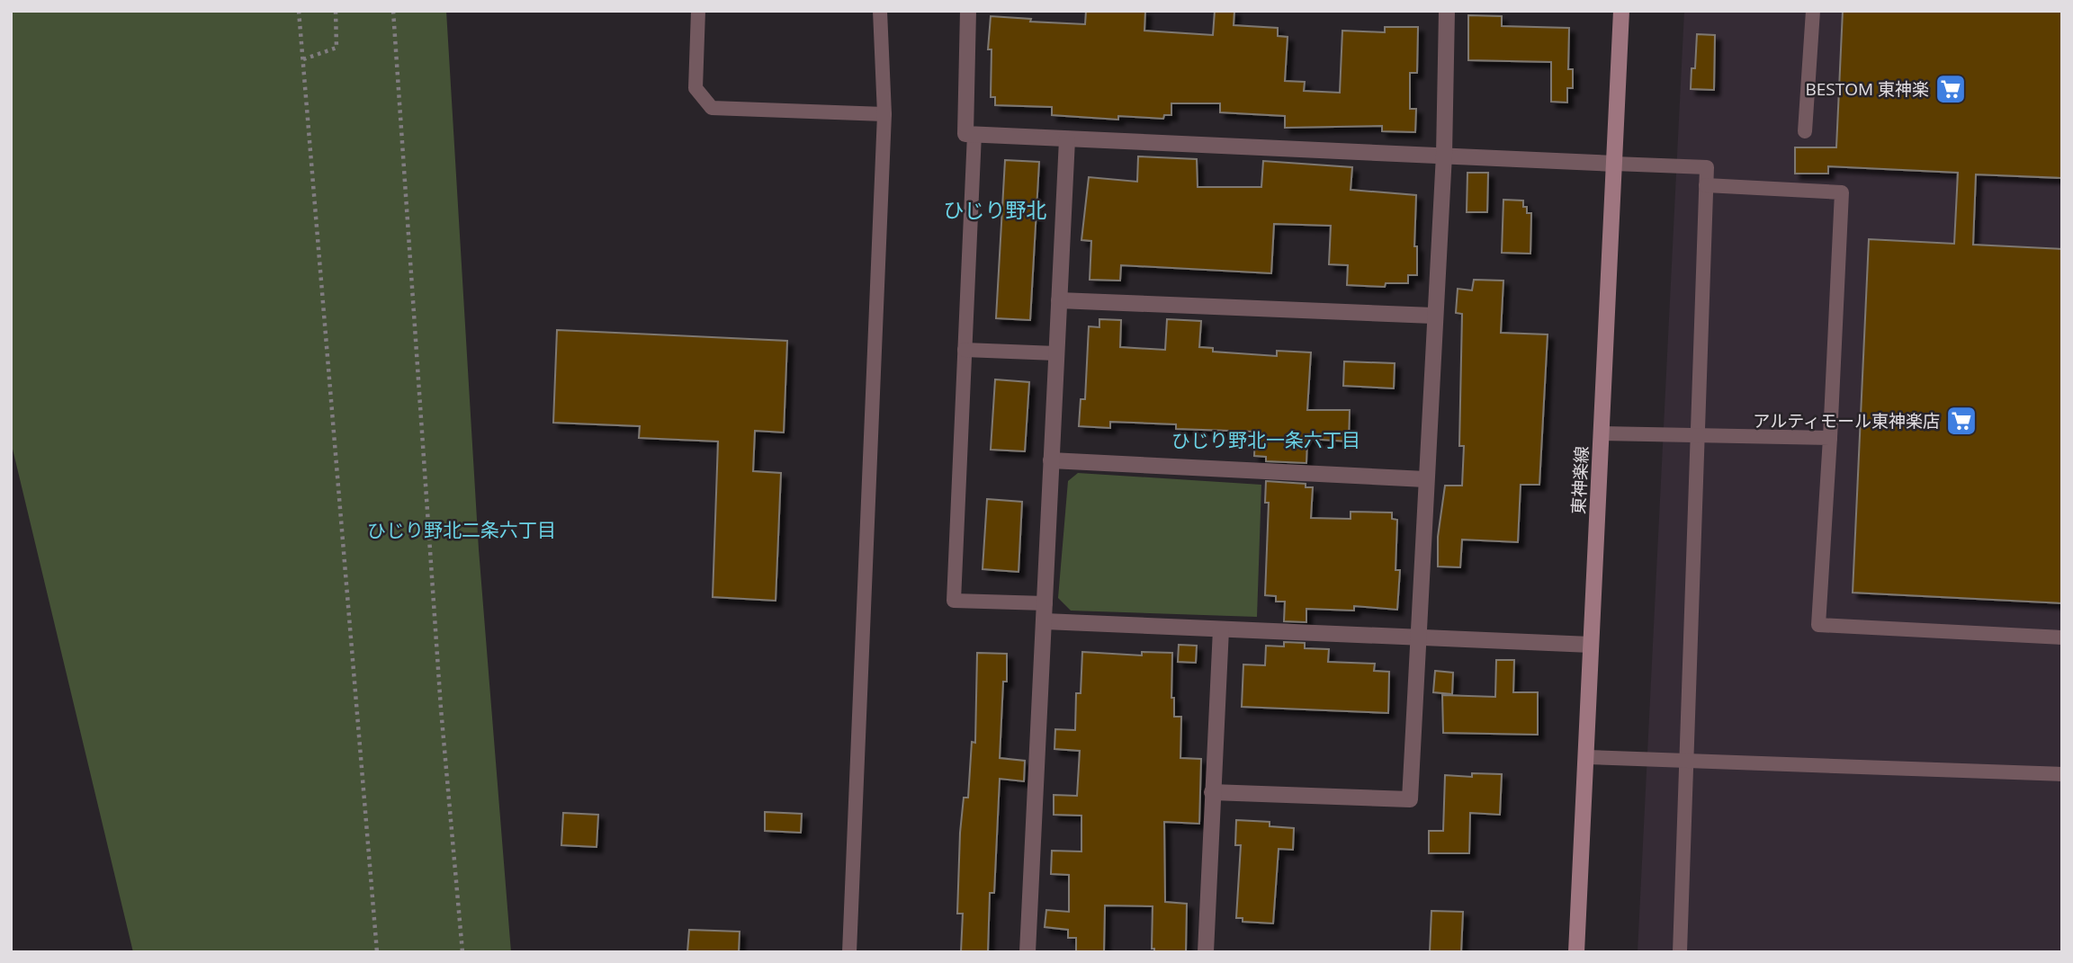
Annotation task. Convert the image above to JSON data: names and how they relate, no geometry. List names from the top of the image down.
{
  "streets": {
    "main road": ["東神楽線"]
  },
  "districts": ["ひじり野北", "ひじり野北一条六丁目", "ひじり野北二条六丁目"],
  "places": {
    "supermarket": ["BESTOM 東神楽", "アルティモール東神楽店"]
  }
}
